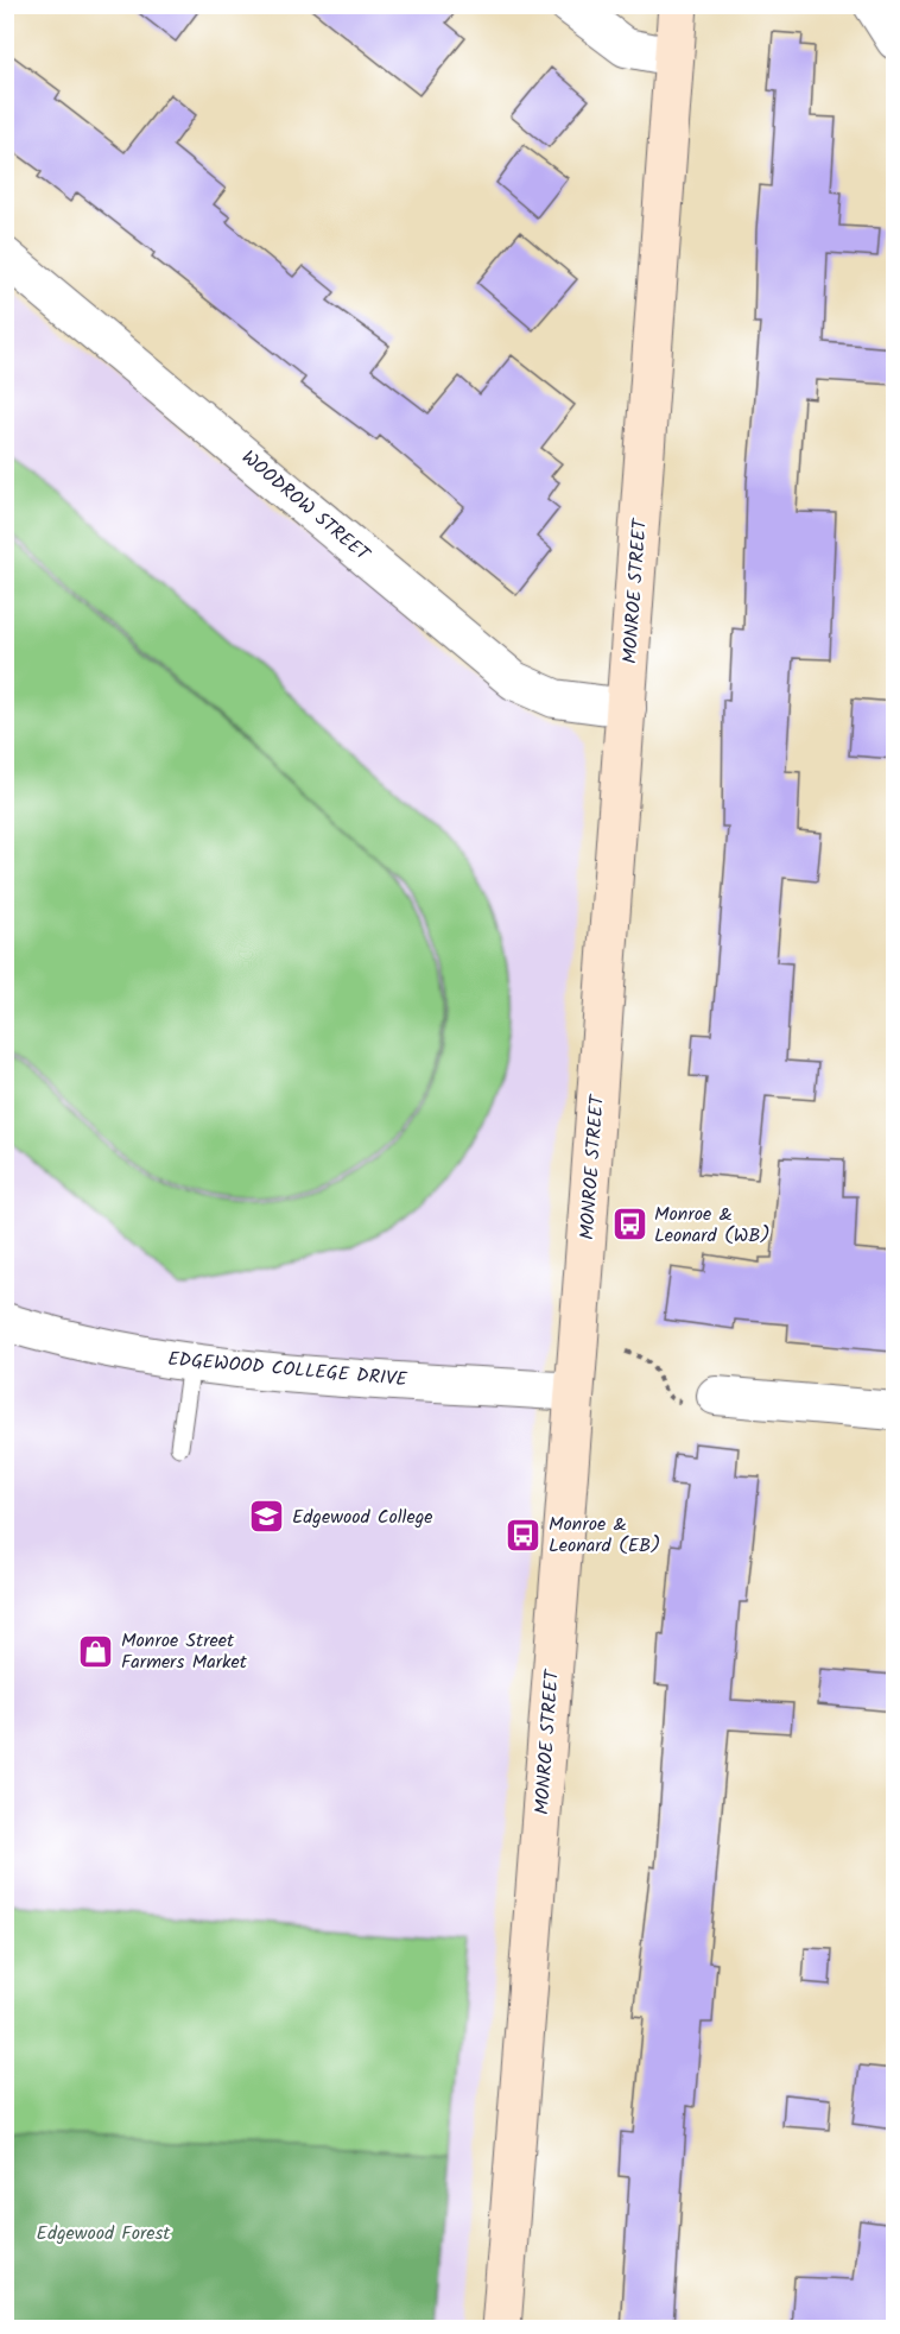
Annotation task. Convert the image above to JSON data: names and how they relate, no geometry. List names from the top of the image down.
{
  "streets": {
    "main road": ["MONROE STREET"],
    "street": ["WOODROW STREET", "EDGEWOOD COLLEGE DRIVE"]
  },
  "crossings": [
    ["WOODROW STREET", "MONROE STREET"],
    ["MONROE STREET", "EDGEWOOD COLLEGE DRIVE"]
  ],
  "parks": ["Edgewood Forest"],
  "places": {
    "bus stop": ["Monroe & Leonard (WB)", "Monroe & Leonard (EB)"],
    "school or university": ["Edgewood College"],
    "shop": ["Monroe Street Farmers Market"]
  }
}
